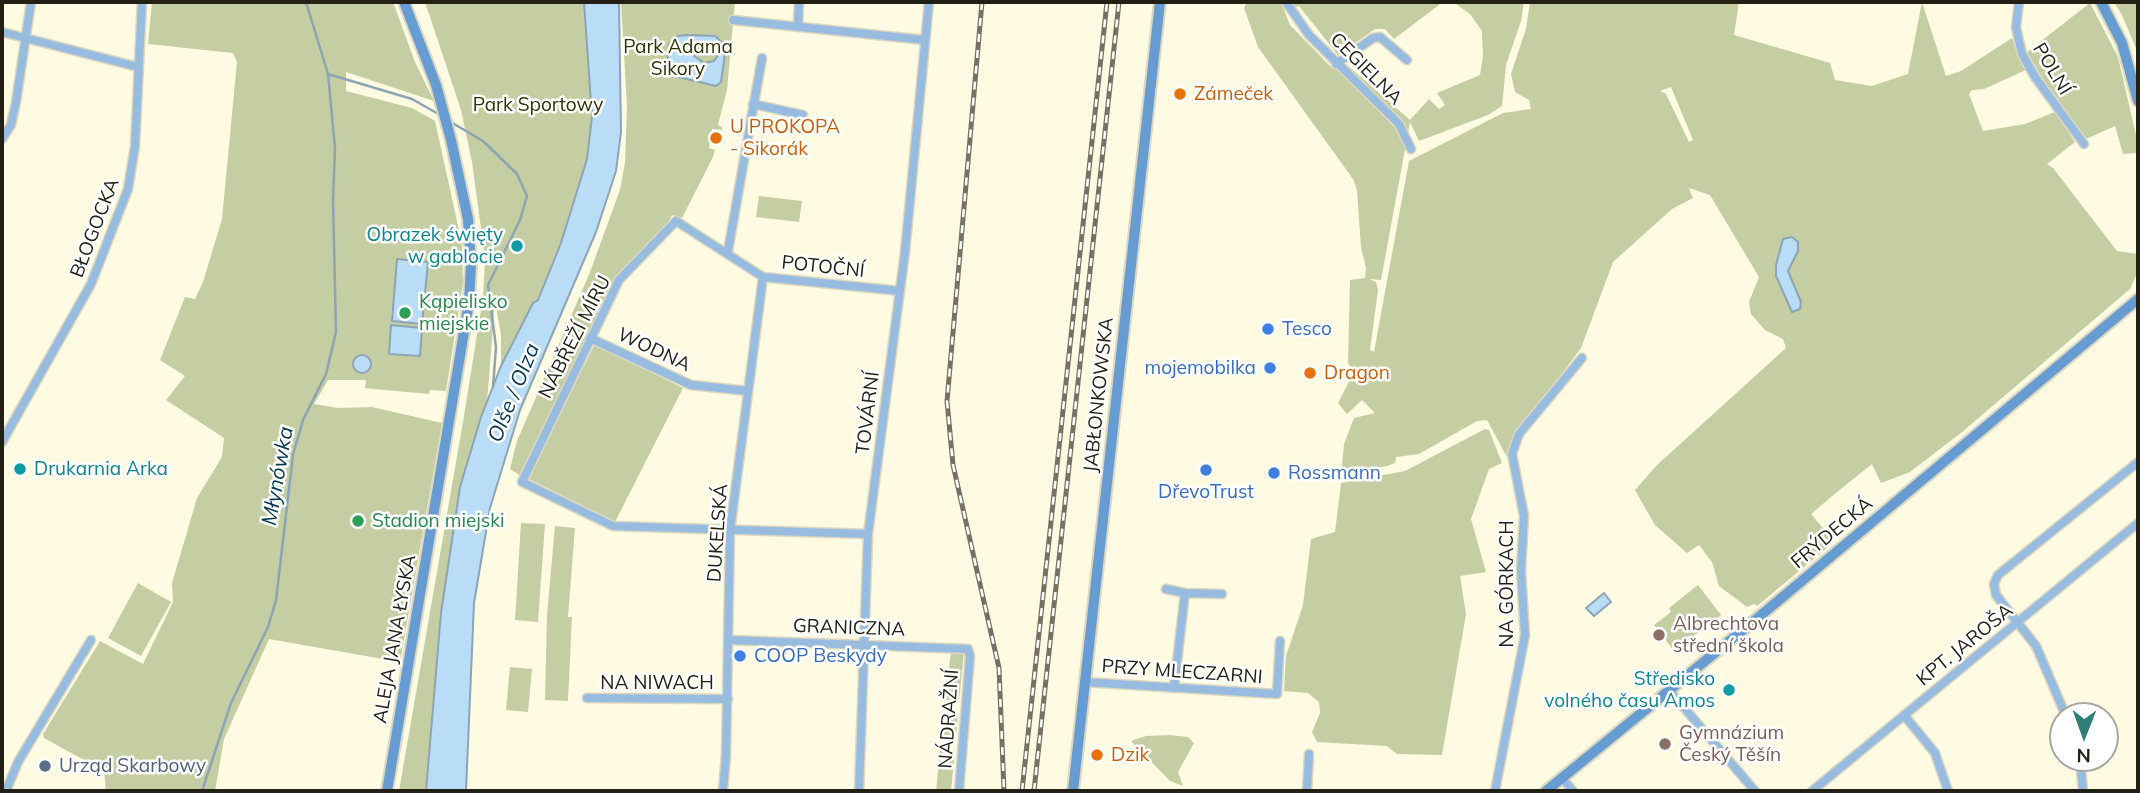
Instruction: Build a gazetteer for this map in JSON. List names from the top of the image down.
{
  "streets": {
    "main road": ["JABŁONKOWSKA", "FRÝDECKÁ", "ALEJA JANA ŁYSKA"],
    "street": [
      "CEGIELNA",
      "POLNÍ",
      "BŁOGOCKA",
      "POTOČNÍ",
      "NÁBŘEŽÍ MÍRU",
      "WODNA",
      "TOVÁRNÍ",
      "DUKELSKÁ",
      "NA GÓRKACH",
      "GRANICZNA",
      "KPT. JAROŠA",
      "PRZY MLECZARNI",
      "NA NIWACH",
      "NÁDRAŽNÍ"
    ]
  },
  "crossings": [
    ["POTOČNÍ", "NÁBŘEŽÍ MÍRU"],
    ["POTOČNÍ", "TOVÁRNÍ"],
    ["POTOČNÍ", "DUKELSKÁ"],
    ["NÁBŘEŽÍ MÍRU", "WODNA"],
    ["NÁBŘEŽÍ MÍRU", "DUKELSKÁ"],
    ["WODNA", "DUKELSKÁ"],
    ["JABŁONKOWSKA", "PRZY MLECZARNI"],
    ["TOVÁRNÍ", "GRANICZNA"],
    ["DUKELSKÁ", "GRANICZNA"],
    ["DUKELSKÁ", "NA NIWACH"],
    ["GRANICZNA", "NÁDRAŽNÍ"]
  ],
  "water": ["Olše / Olza", "Młynówka"],
  "parks": ["Park Adama Sikory", "Park Sportowy"],
  "places": [
    "Zámeček",
    "U PROKOPA - Sikorák",
    "Obrazek święty w gablocie",
    "Kąpielisko miejskie",
    "Tesco",
    "mojemobilka",
    "Dragon",
    "Drukarnia Arka",
    "DřevoTrust",
    "Rossmann",
    "Stadion miejski",
    "Albrechtova střední škola",
    "COOP Beskydy",
    "Středisko volného času Amos",
    "Gymnázium Český Těšín",
    "Dzik",
    "Urząd Skarbowy"
  ],
  "north": "bottom"
}
